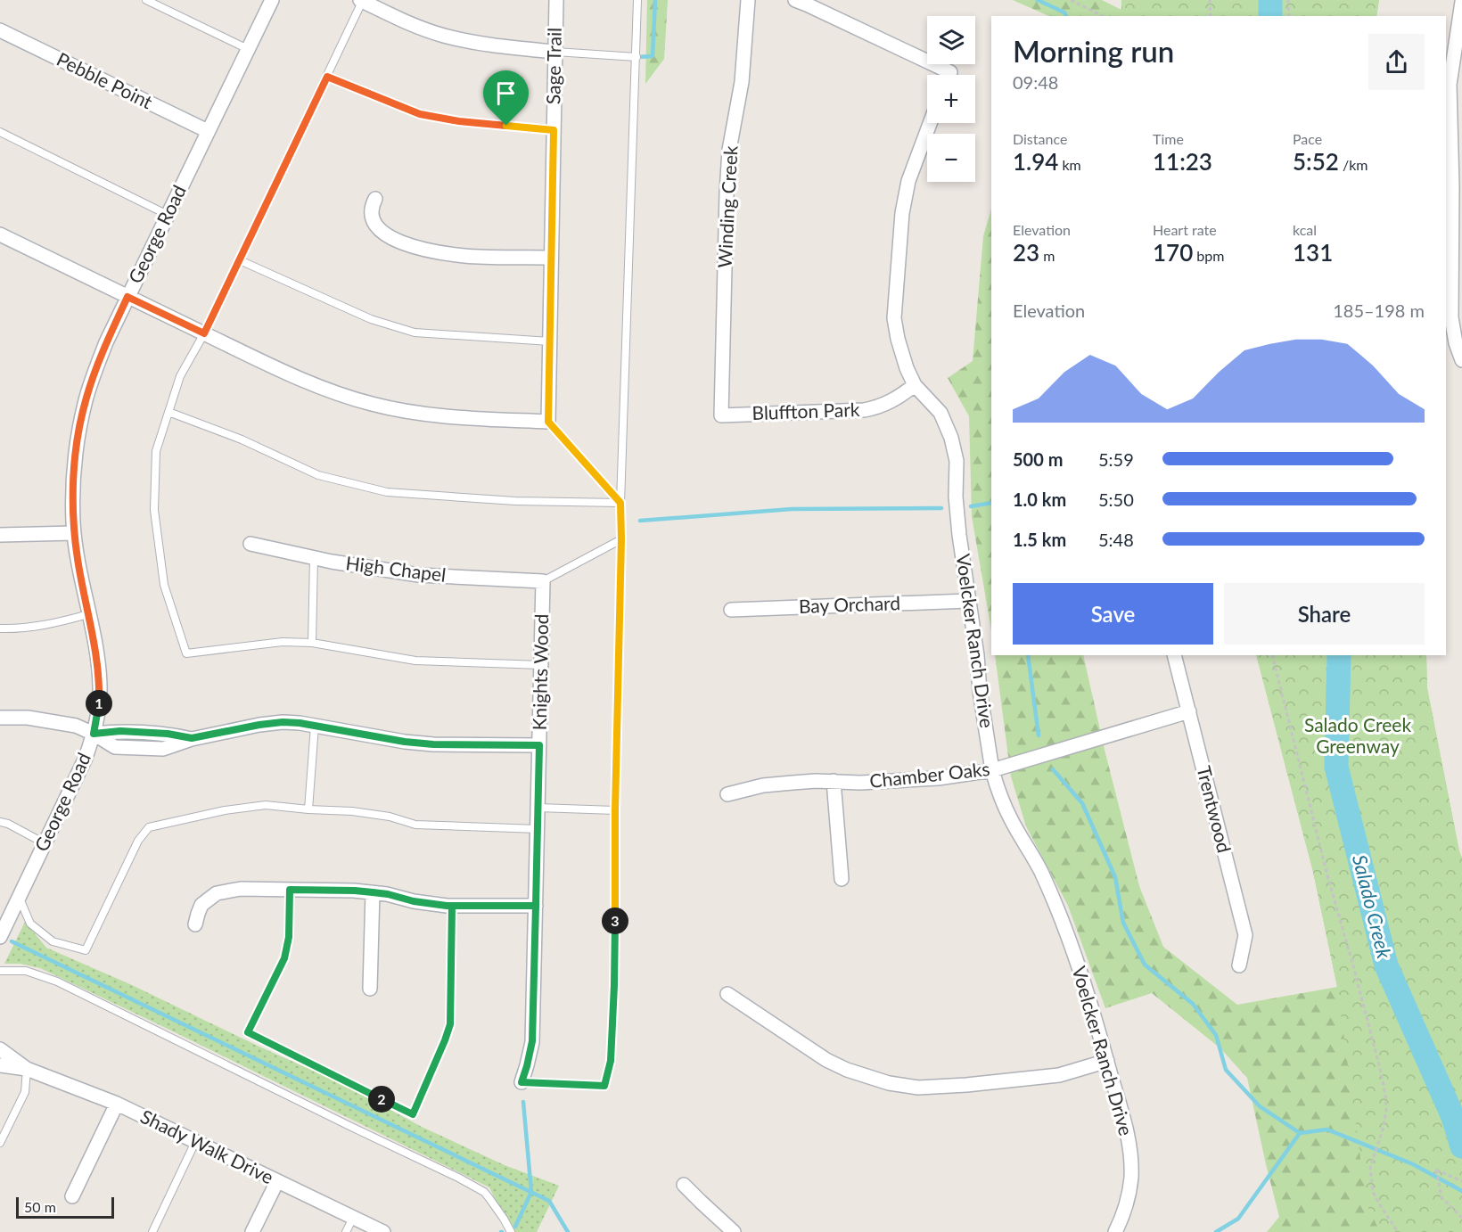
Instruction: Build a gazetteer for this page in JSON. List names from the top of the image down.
{
  "streets": {
    "street": [
      "Sage Trail",
      "Pebble Point",
      "Winding Creek",
      "George Road",
      "Bluffton Park",
      "High Chapel",
      "Bay Orchard",
      "Voelcker Ranch Drive",
      "Knights Wood",
      "Chamber Oaks",
      "Trentwood",
      "Shady Walk Drive"
    ]
  },
  "crossings": [
    ["Pebble Point", "George Road"],
    ["Winding Creek", "Bluffton Park"],
    ["Bluffton Park", "Voelcker Ranch Drive"],
    ["High Chapel", "Knights Wood"],
    ["Bay Orchard", "Voelcker Ranch Drive"],
    ["Voelcker Ranch Drive", "Chamber Oaks"],
    ["Chamber Oaks", "Trentwood"]
  ],
  "water": ["Salado Creek"],
  "parks": ["Salado Creek Greenway"],
  "scale_bar": "50 m",
  "page": {
    "map_buttons": ["+", "−"],
    "heading": ["Morning run", "09:48"],
    "stats": [
      ["Distance", "1.94 km"],
      ["Time", "11:23"],
      ["Pace", "5:52 /km"],
      ["Elevation", "23 m"],
      ["Heart rate", "170 bpm"],
      ["kcal", "131"]
    ],
    "chart": ["Elevation", "185–198 m"],
    "list": [
      {
        "name": "500 m",
        "note": "5:59"
      },
      {
        "name": "1.0 km",
        "note": "5:50"
      },
      {
        "name": "1.5 km",
        "note": "5:48"
      }
    ],
    "buttons": ["Save", "Share"],
    "pins": ["1", "3", "2"],
    "scale": "50 m"
  }
}
